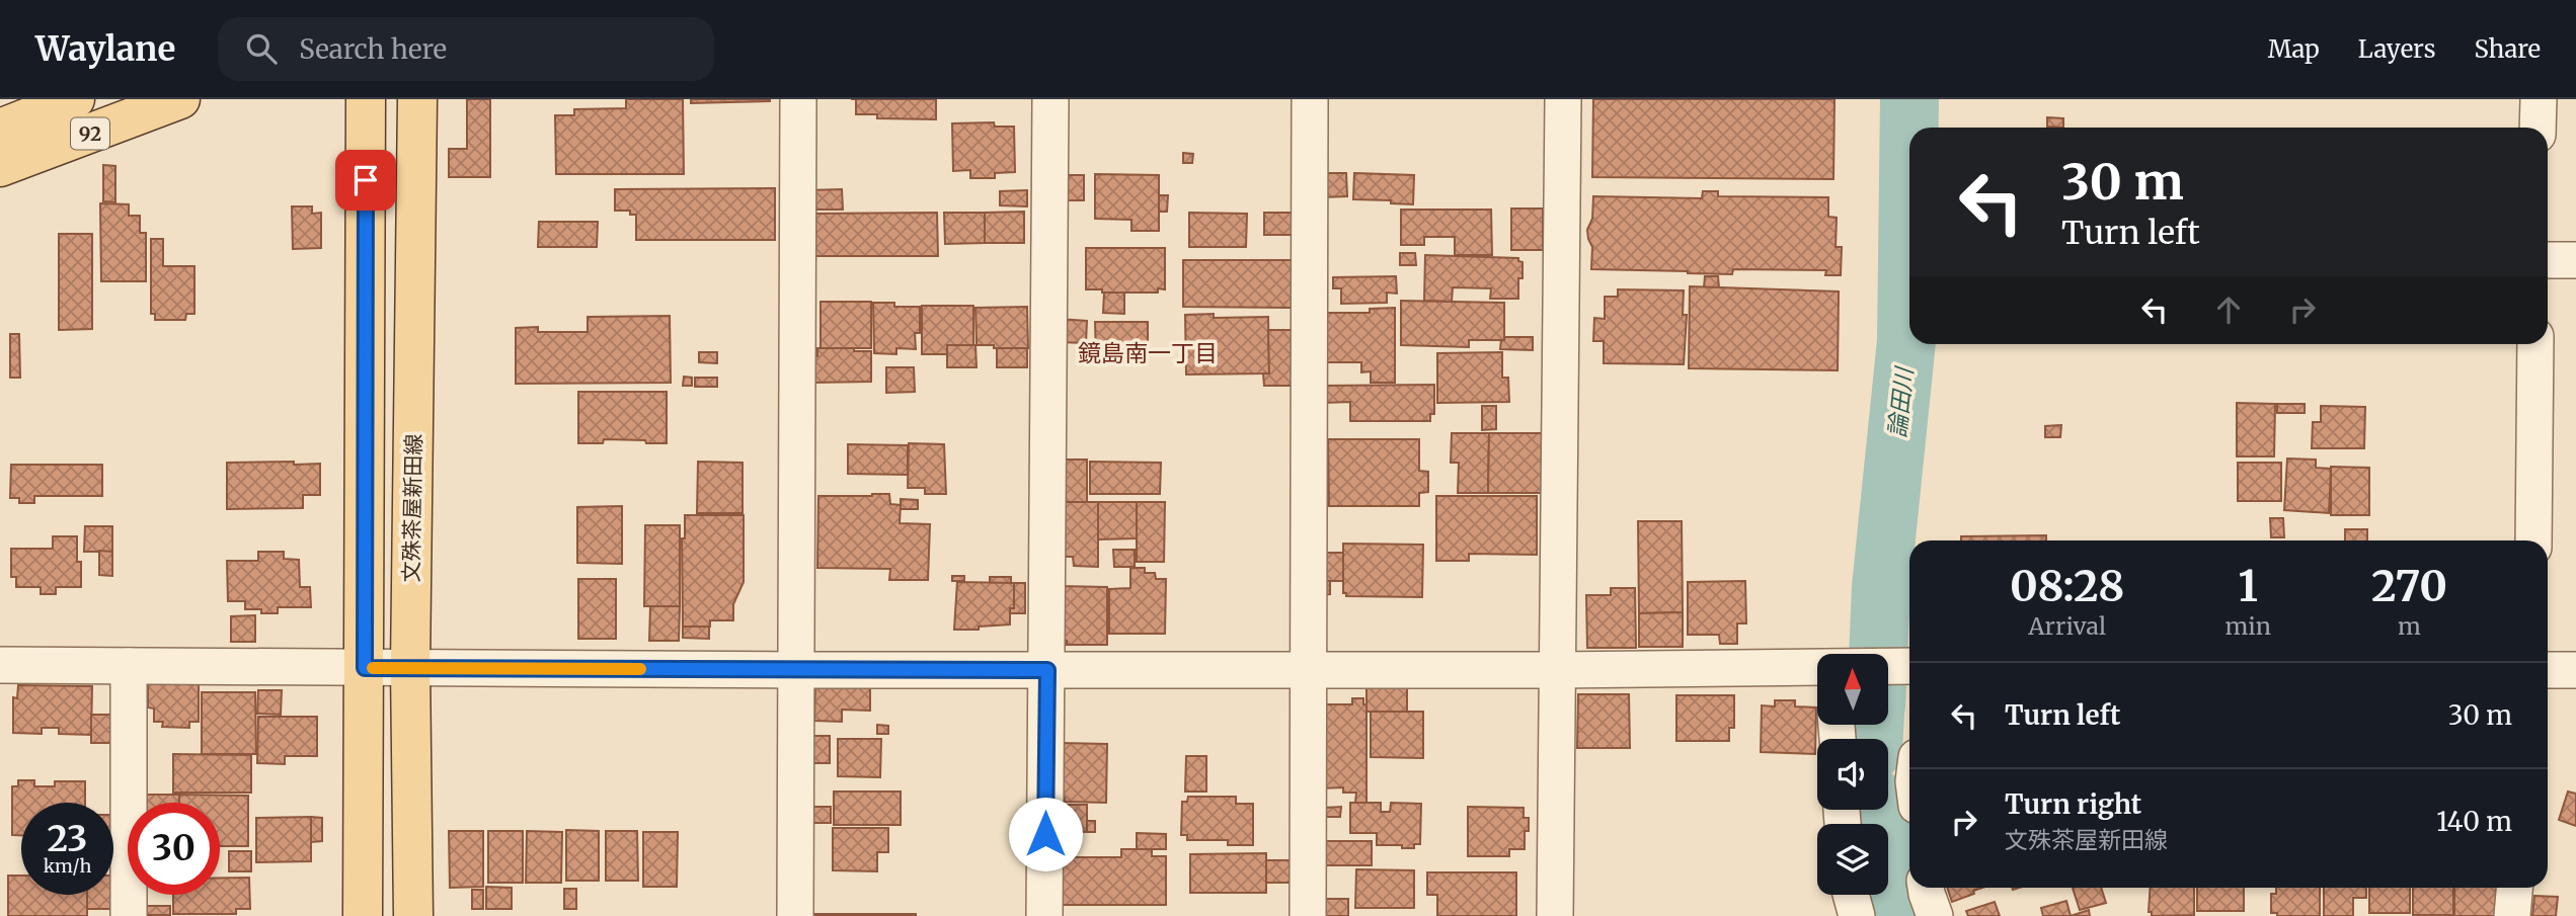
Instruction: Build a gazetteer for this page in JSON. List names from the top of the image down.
{
  "streets": {
    "main road": ["92", "文殊茶屋新田線"]
  },
  "districts": ["鏡島南一丁目"],
  "water": ["論田川"],
  "north": "top",
  "page": {
    "header": "Waylane",
    "search": "Search here",
    "nav": ["Map", "Layers", "Share"],
    "turn": ["30 m", "Turn left"],
    "eta": [
      "08:28",
      "Arrival",
      "1",
      "min",
      "270",
      "m"
    ],
    "list": [
      {
        "name": "Turn left",
        "value": "30 m"
      },
      {
        "name": "Turn right",
        "note": "文殊茶屋新田線",
        "value": "140 m"
      }
    ],
    "speed": "23 km/h",
    "limit": "30"
  }
}
